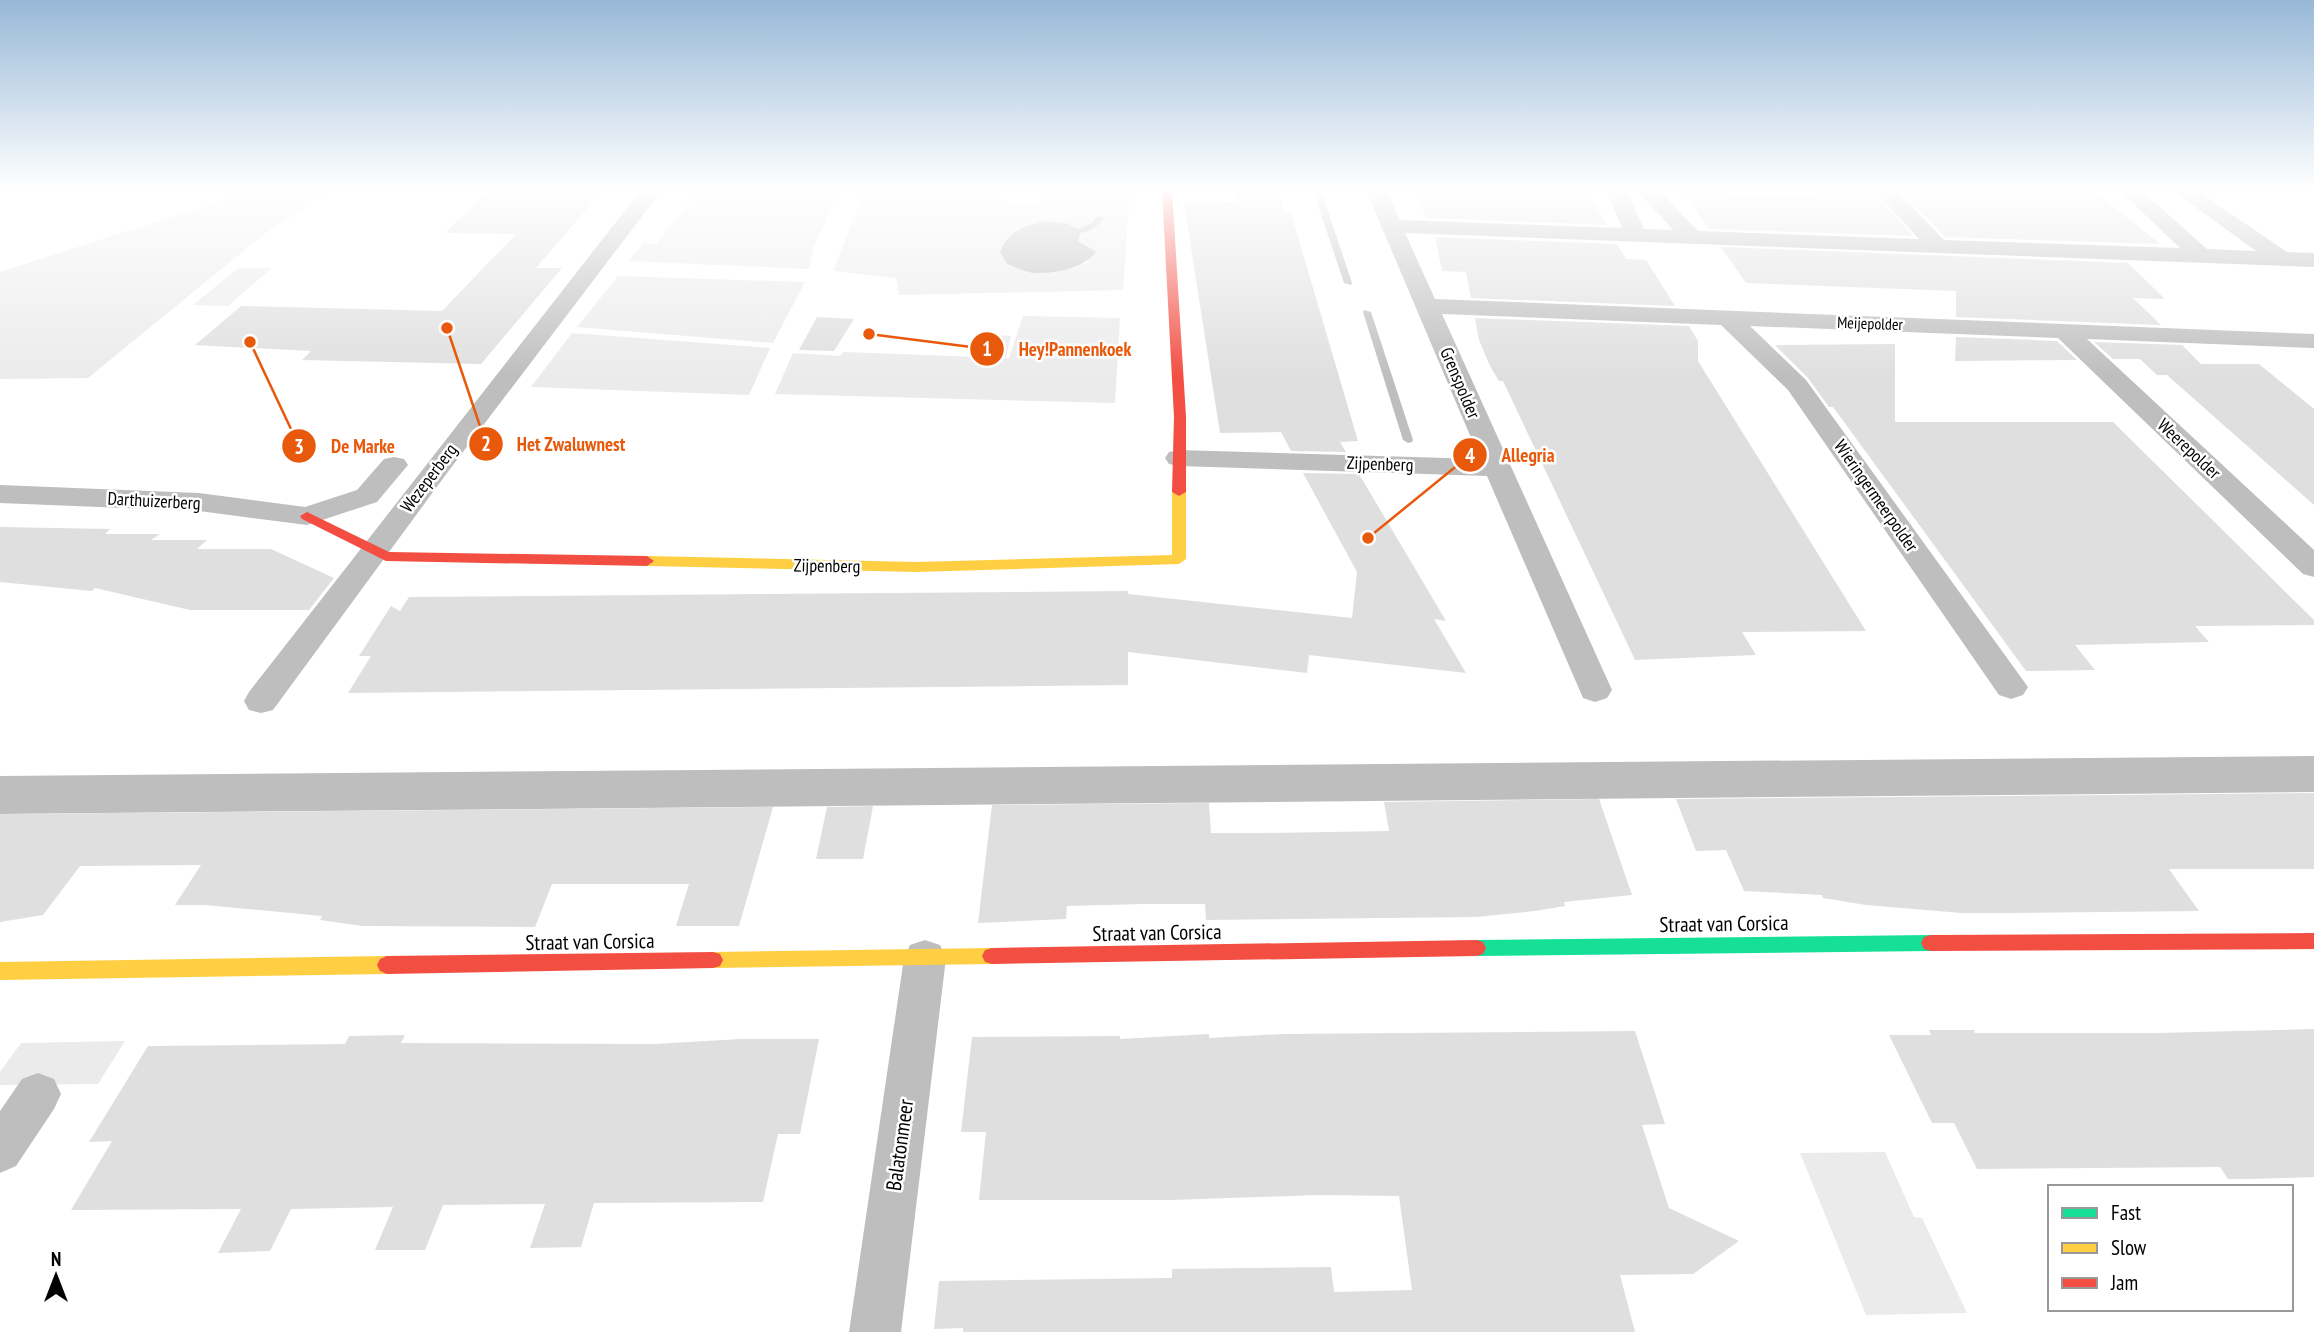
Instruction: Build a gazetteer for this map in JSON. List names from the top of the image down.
{
  "streets": {
    "street": [
      "Meijepolder",
      "Grenspolder",
      "Weerepolder",
      "Zijpenberg",
      "Wezeperberg",
      "Wieringermeerpolder",
      "Darthuizerberg",
      "Straat van Corsica",
      "Balatonmeer"
    ]
  },
  "crossings": [
    ["Meijepolder", "Grenspolder"],
    ["Meijepolder", "Weerepolder"],
    ["Meijepolder", "Wieringermeerpolder"],
    ["Grenspolder", "Zijpenberg"],
    ["Zijpenberg", "Wezeperberg"],
    ["Zijpenberg", "Darthuizerberg"],
    ["Wezeperberg", "Darthuizerberg"],
    ["Straat van Corsica", "Balatonmeer"]
  ],
  "places": [
    "Het Zwaluwnest",
    "Hey!Pannenkoek",
    "De Marke",
    "Allegria"
  ],
  "legend": ["Fast", "Slow", "Jam"],
  "north": "top"
}
